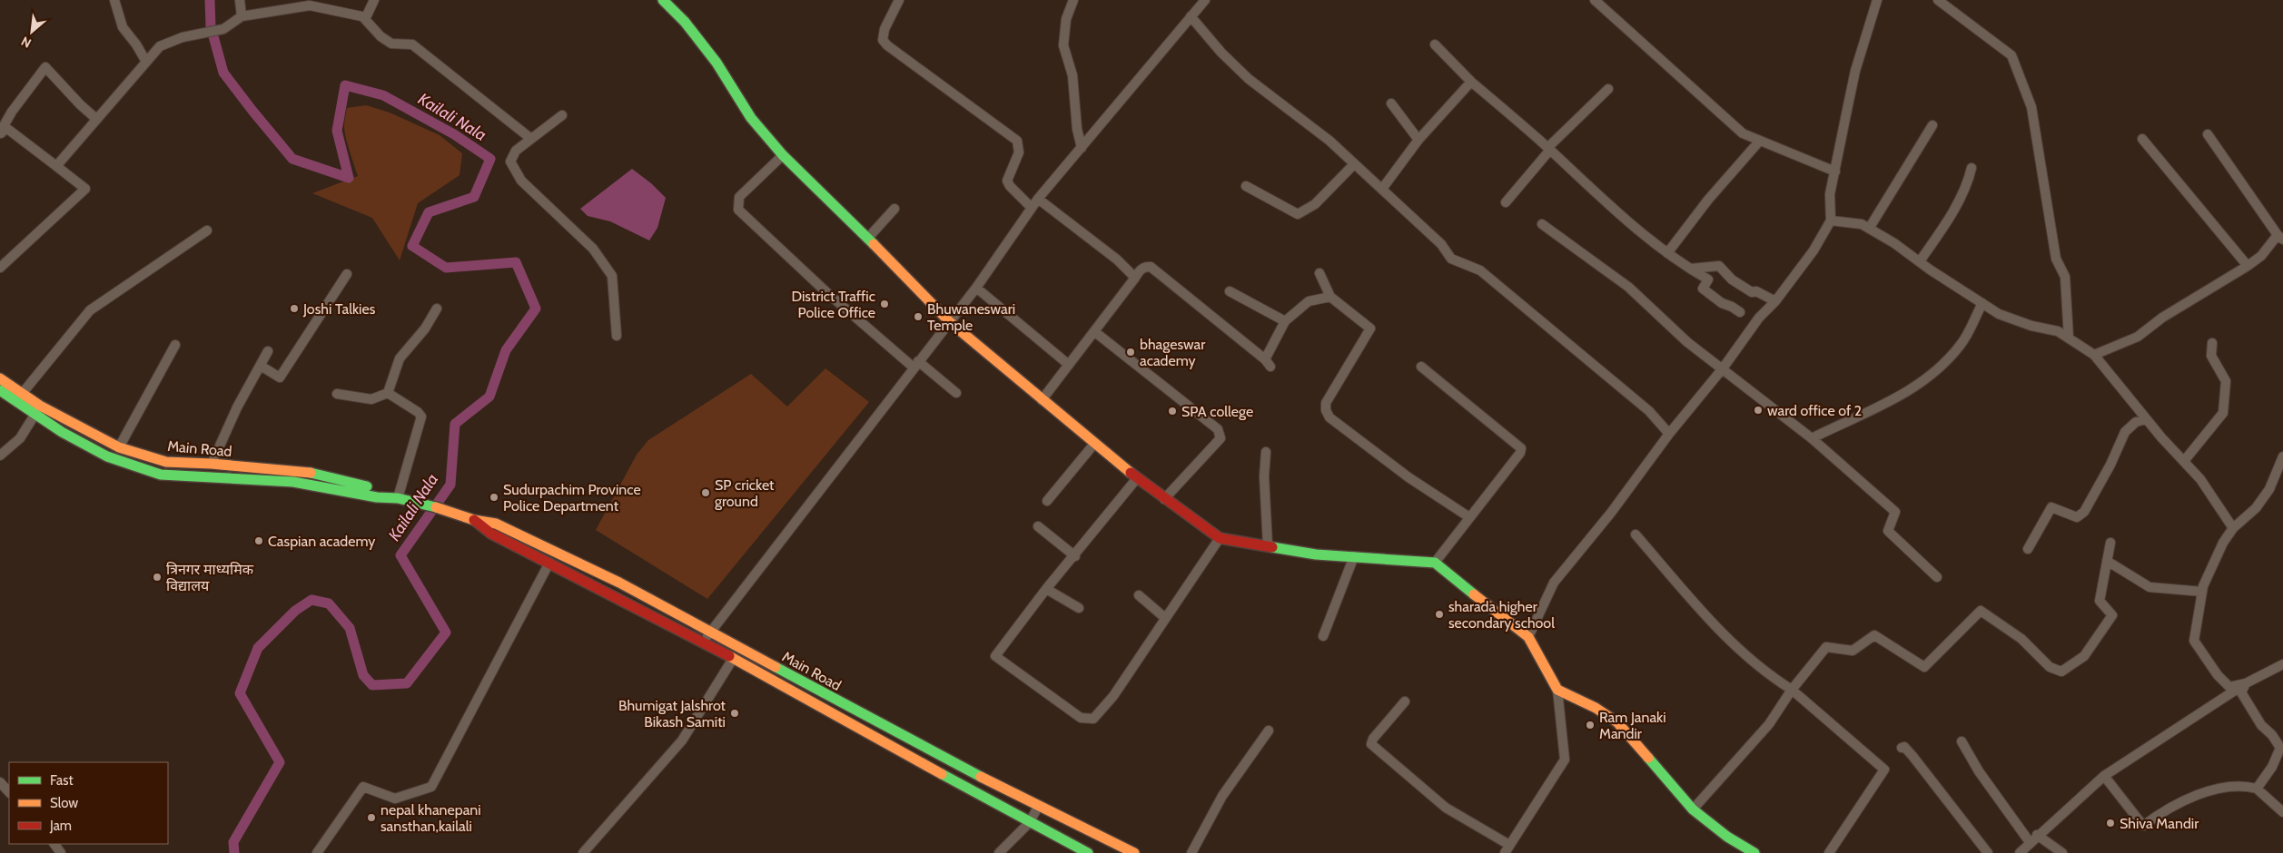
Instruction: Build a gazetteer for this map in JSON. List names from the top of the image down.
{
  "streets": {
    "main road": ["Main Road"]
  },
  "water": ["Kailali Nala"],
  "places": [
    "District Traffic Police Office",
    "Joshi Talkies",
    "Bhuwaneswari Temple",
    "bhageswar academy",
    "ward office of 2",
    "SPA college",
    "SP cricket ground",
    "Sudurpachim Province Police Department",
    "Caspian academy",
    "त्रिनगर माध्यमिक विद्यालय",
    "sharada higher secondary school",
    "Bhumigat Jalshrot Bikash Samiti",
    "Ram Janaki Mandir",
    "nepal khanepani sansthan,kailali",
    "Shiva Mandir"
  ],
  "legend": ["Fast", "Slow", "Jam"],
  "north": "bottom left"
}
